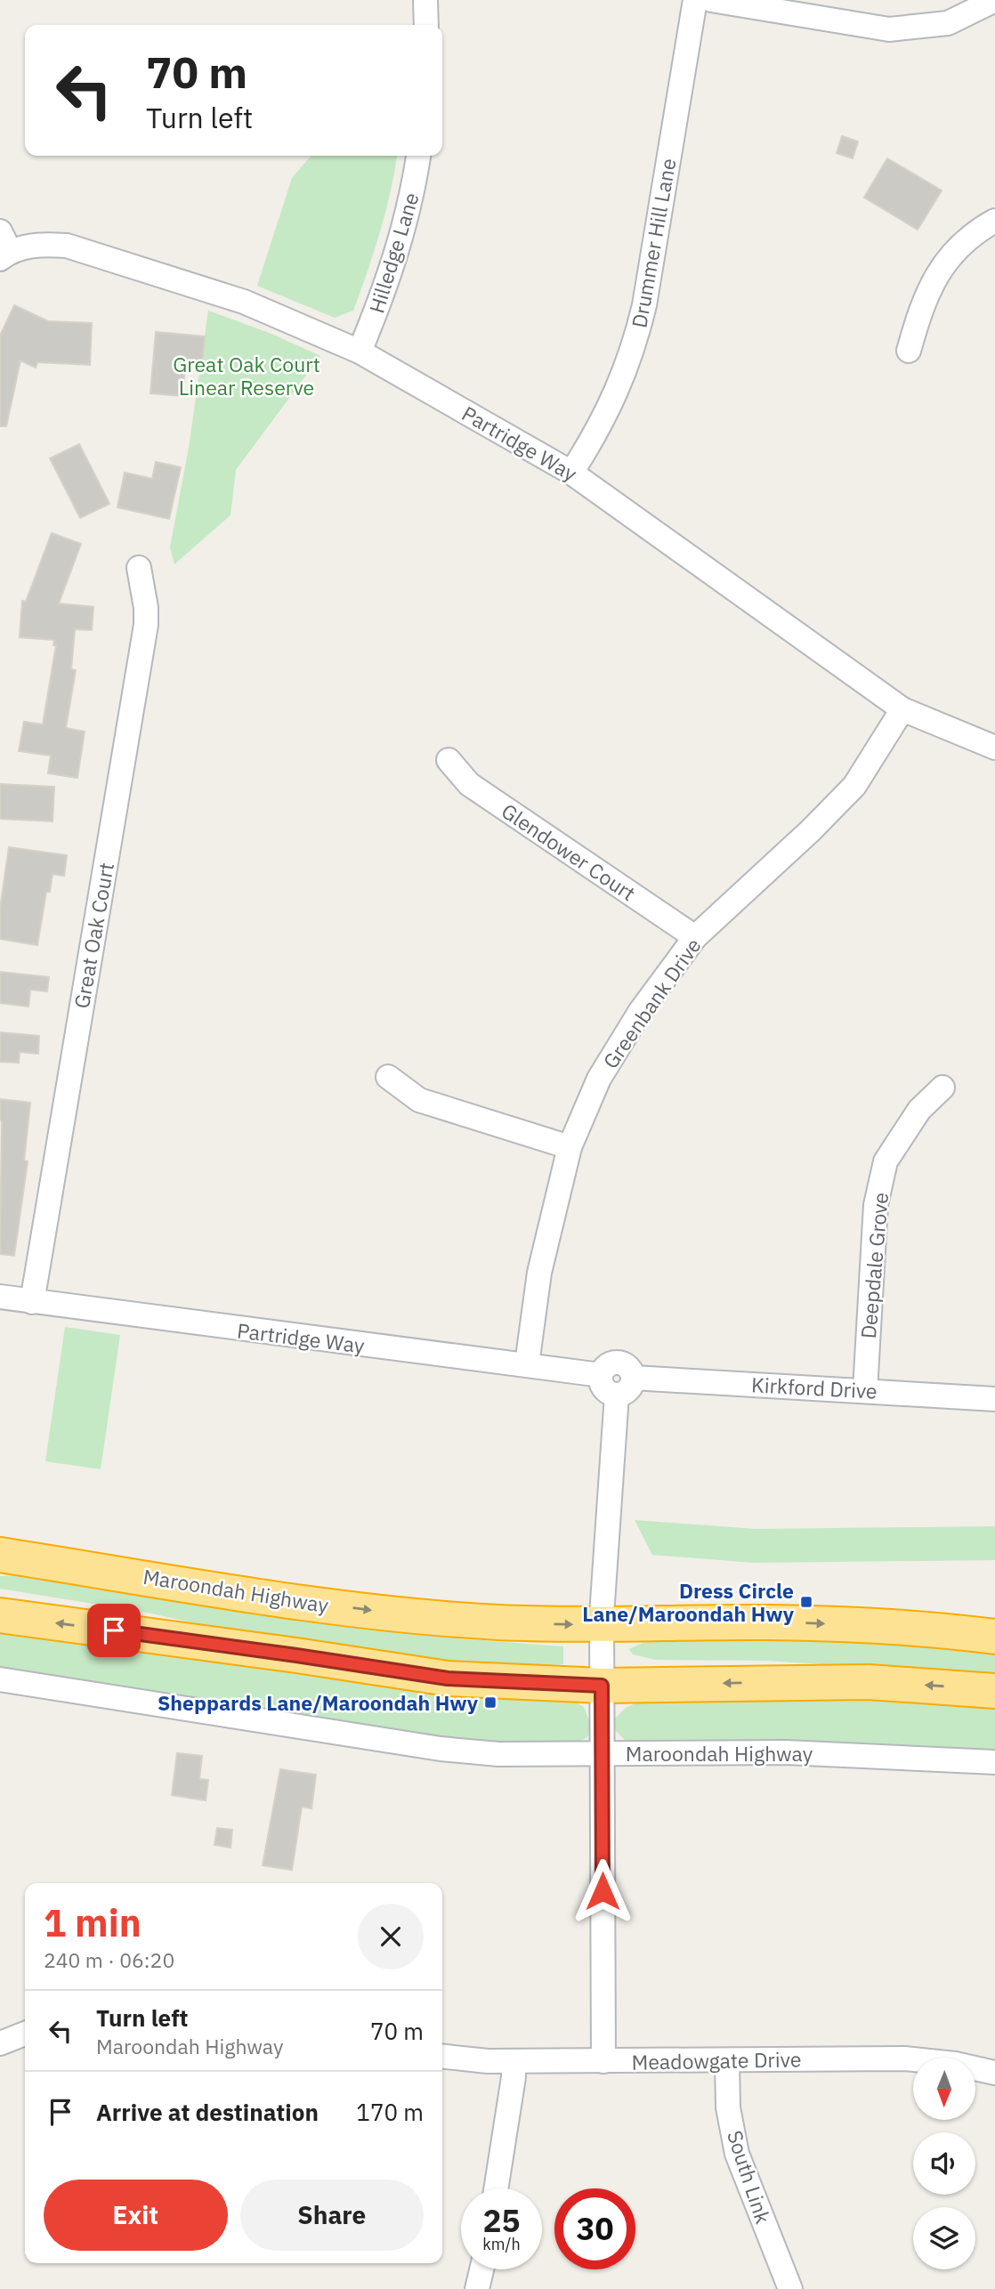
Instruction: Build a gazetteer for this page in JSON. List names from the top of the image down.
{
  "streets": {
    "highway": ["Maroondah Highway"],
    "street": [
      "Drummer Hill Lane",
      "Hilledge Lane",
      "Partridge Way",
      "Glendower Court",
      "Great Oak Court",
      "Greenbank Drive",
      "Deepdale Grove",
      "Kirkford Drive",
      "Meadowgate Drive",
      "South Link"
    ]
  },
  "crossings": [
    ["Drummer Hill Lane", "Partridge Way"],
    ["Hilledge Lane", "Partridge Way"],
    ["Partridge Way", "Great Oak Court"],
    ["Partridge Way", "Greenbank Drive"],
    ["Partridge Way", "Kirkford Drive"],
    ["Glendower Court", "Greenbank Drive"],
    ["Deepdale Grove", "Kirkford Drive"],
    ["Meadowgate Drive", "South Link"]
  ],
  "parks": ["Great Oak Court Linear Reserve"],
  "places": {
    "transit": ["Dress Circle Lane/Maroondah Hwy", "Sheppards Lane/Maroondah Hwy"]
  },
  "north": "bottom",
  "page": {
    "turn": ["70 m", "Turn left"],
    "heading": ["1 min", "240 m · 06:20"],
    "list": [
      {
        "name": "Turn left",
        "note": "Maroondah Highway",
        "value": "70 m"
      },
      {
        "name": "Arrive at destination",
        "value": "170 m"
      }
    ],
    "buttons": ["Exit", "Share"],
    "speed": "25 km/h",
    "limit": "30"
  }
}
